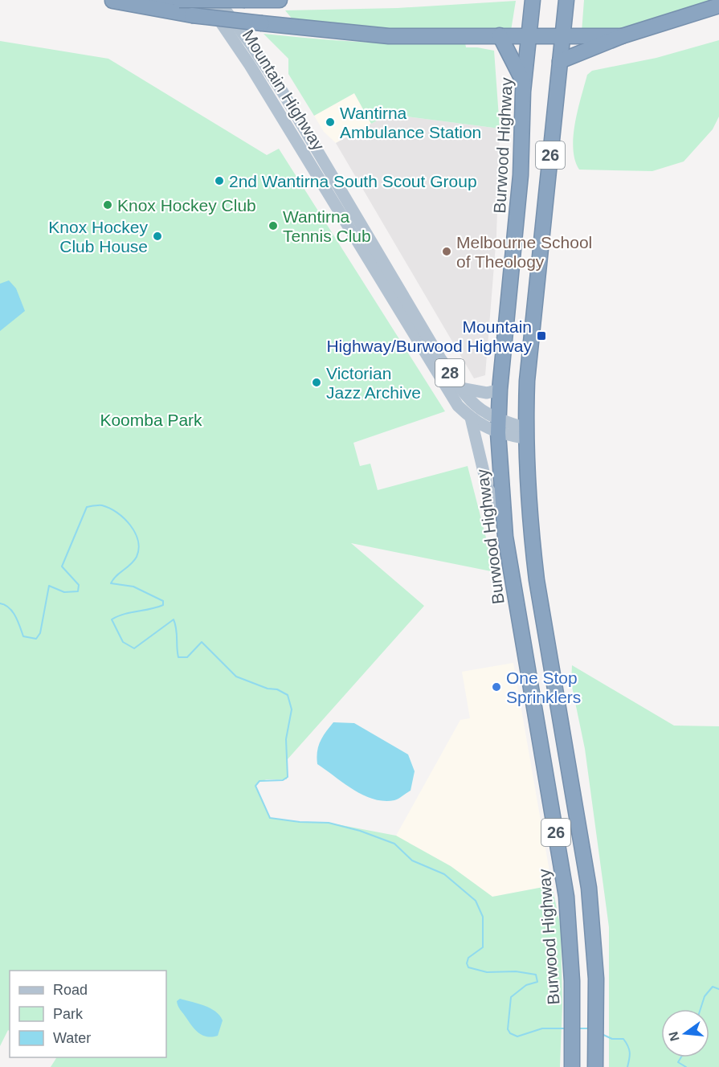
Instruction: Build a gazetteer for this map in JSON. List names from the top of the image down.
{
  "streets": {
    "highway": ["Burwood Highway", "26"],
    "main road": ["Mountain Highway", "28"]
  },
  "crossings": [
    ["Mountain Highway", "Burwood Highway"],
    ["Mountain Highway", "26"]
  ],
  "parks": ["Koomba Park"],
  "places": {
    "other": [
      "Wantirna Ambulance Station",
      "2nd Wantirna South Scout Group",
      "Knox Hockey Club",
      "Wantirna Tennis Club",
      "Knox Hockey Club House",
      "Melbourne School of Theology",
      "Victorian Jazz Archive",
      "One Stop Sprinklers"
    ],
    "transit": ["Mountain Highway/Burwood Highway"]
  },
  "legend": ["Road", "Park", "Water"],
  "north": "left"
}
